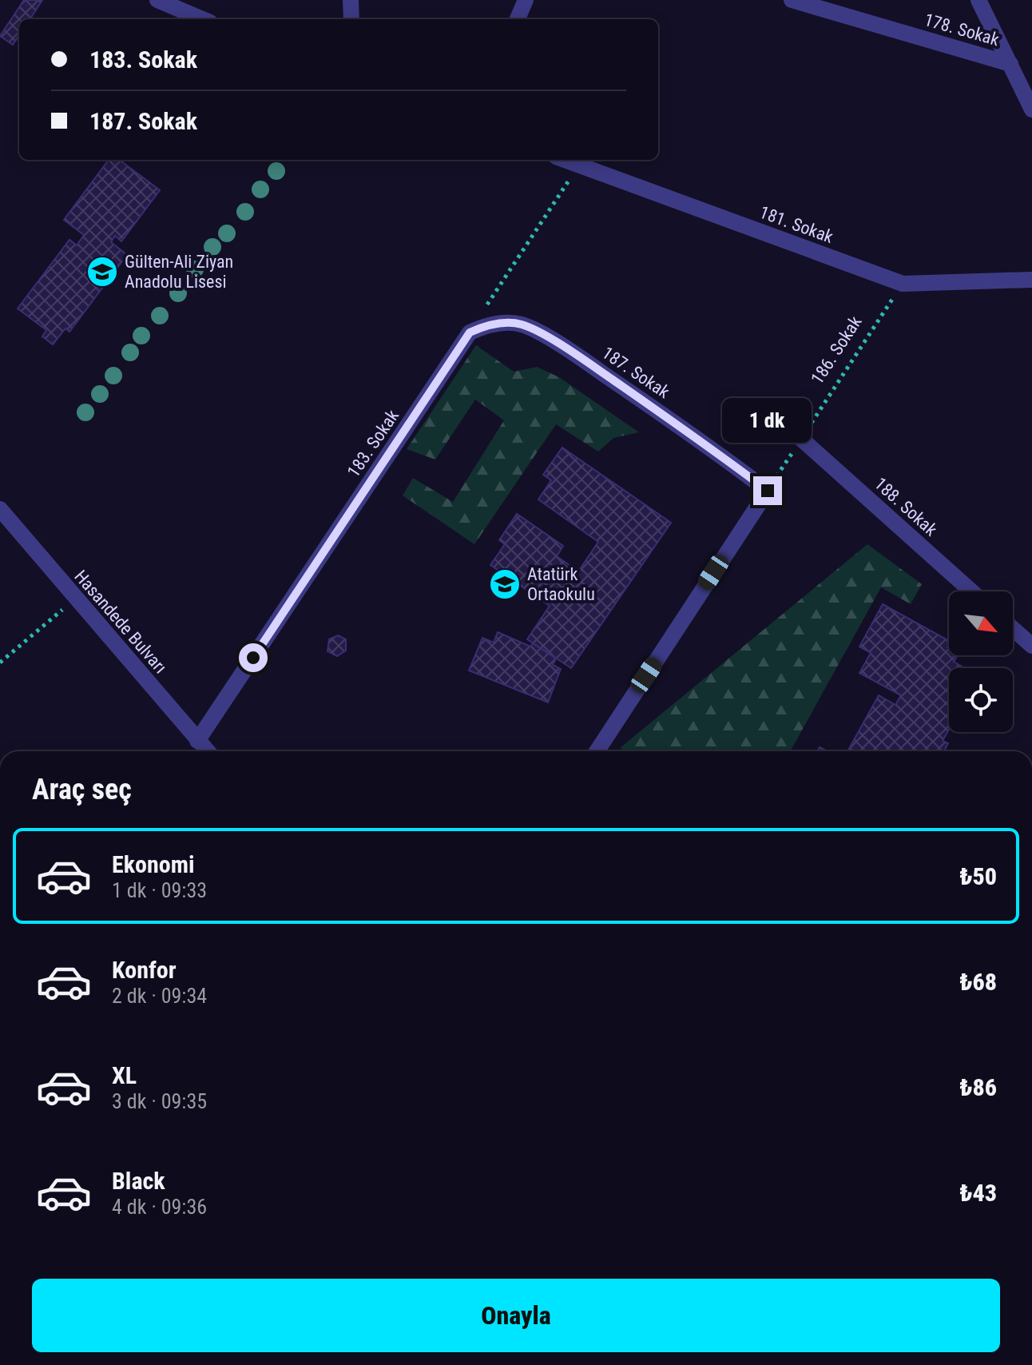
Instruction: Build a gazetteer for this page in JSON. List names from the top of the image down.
{
  "streets": {
    "street": [
      "178. Sokak",
      "181. Sokak",
      "187. Sokak",
      "183. Sokak",
      "188. Sokak",
      "Hasandede Bulvarı"
    ],
    "path": ["186. Sokak"]
  },
  "crossings": [
    ["181. Sokak", "186. Sokak"],
    ["186. Sokak", "187. Sokak"],
    ["186. Sokak", "188. Sokak"],
    ["187. Sokak", "183. Sokak"],
    ["183. Sokak", "Hasandede Bulvarı"]
  ],
  "places": {
    "school or university": ["Gülten-Ali Ziyan Anadolu Lisesi", "Atatürk Ortaokulu"]
  },
  "north": "bottom right",
  "page": {
    "banner": ["183. Sokak", "187. Sokak"],
    "bubble": "1 dk",
    "heading": "Araç seç",
    "list": [
      {
        "name": "Ekonomi",
        "note": "1 dk · 09:33",
        "value": "₺50"
      },
      {
        "name": "Konfor",
        "note": "2 dk · 09:34",
        "value": "₺68"
      },
      {
        "name": "XL",
        "note": "3 dk · 09:35",
        "value": "₺86"
      },
      {
        "name": "Black",
        "note": "4 dk · 09:36",
        "value": "₺43"
      }
    ],
    "buttons": "Onayla"
  }
}
